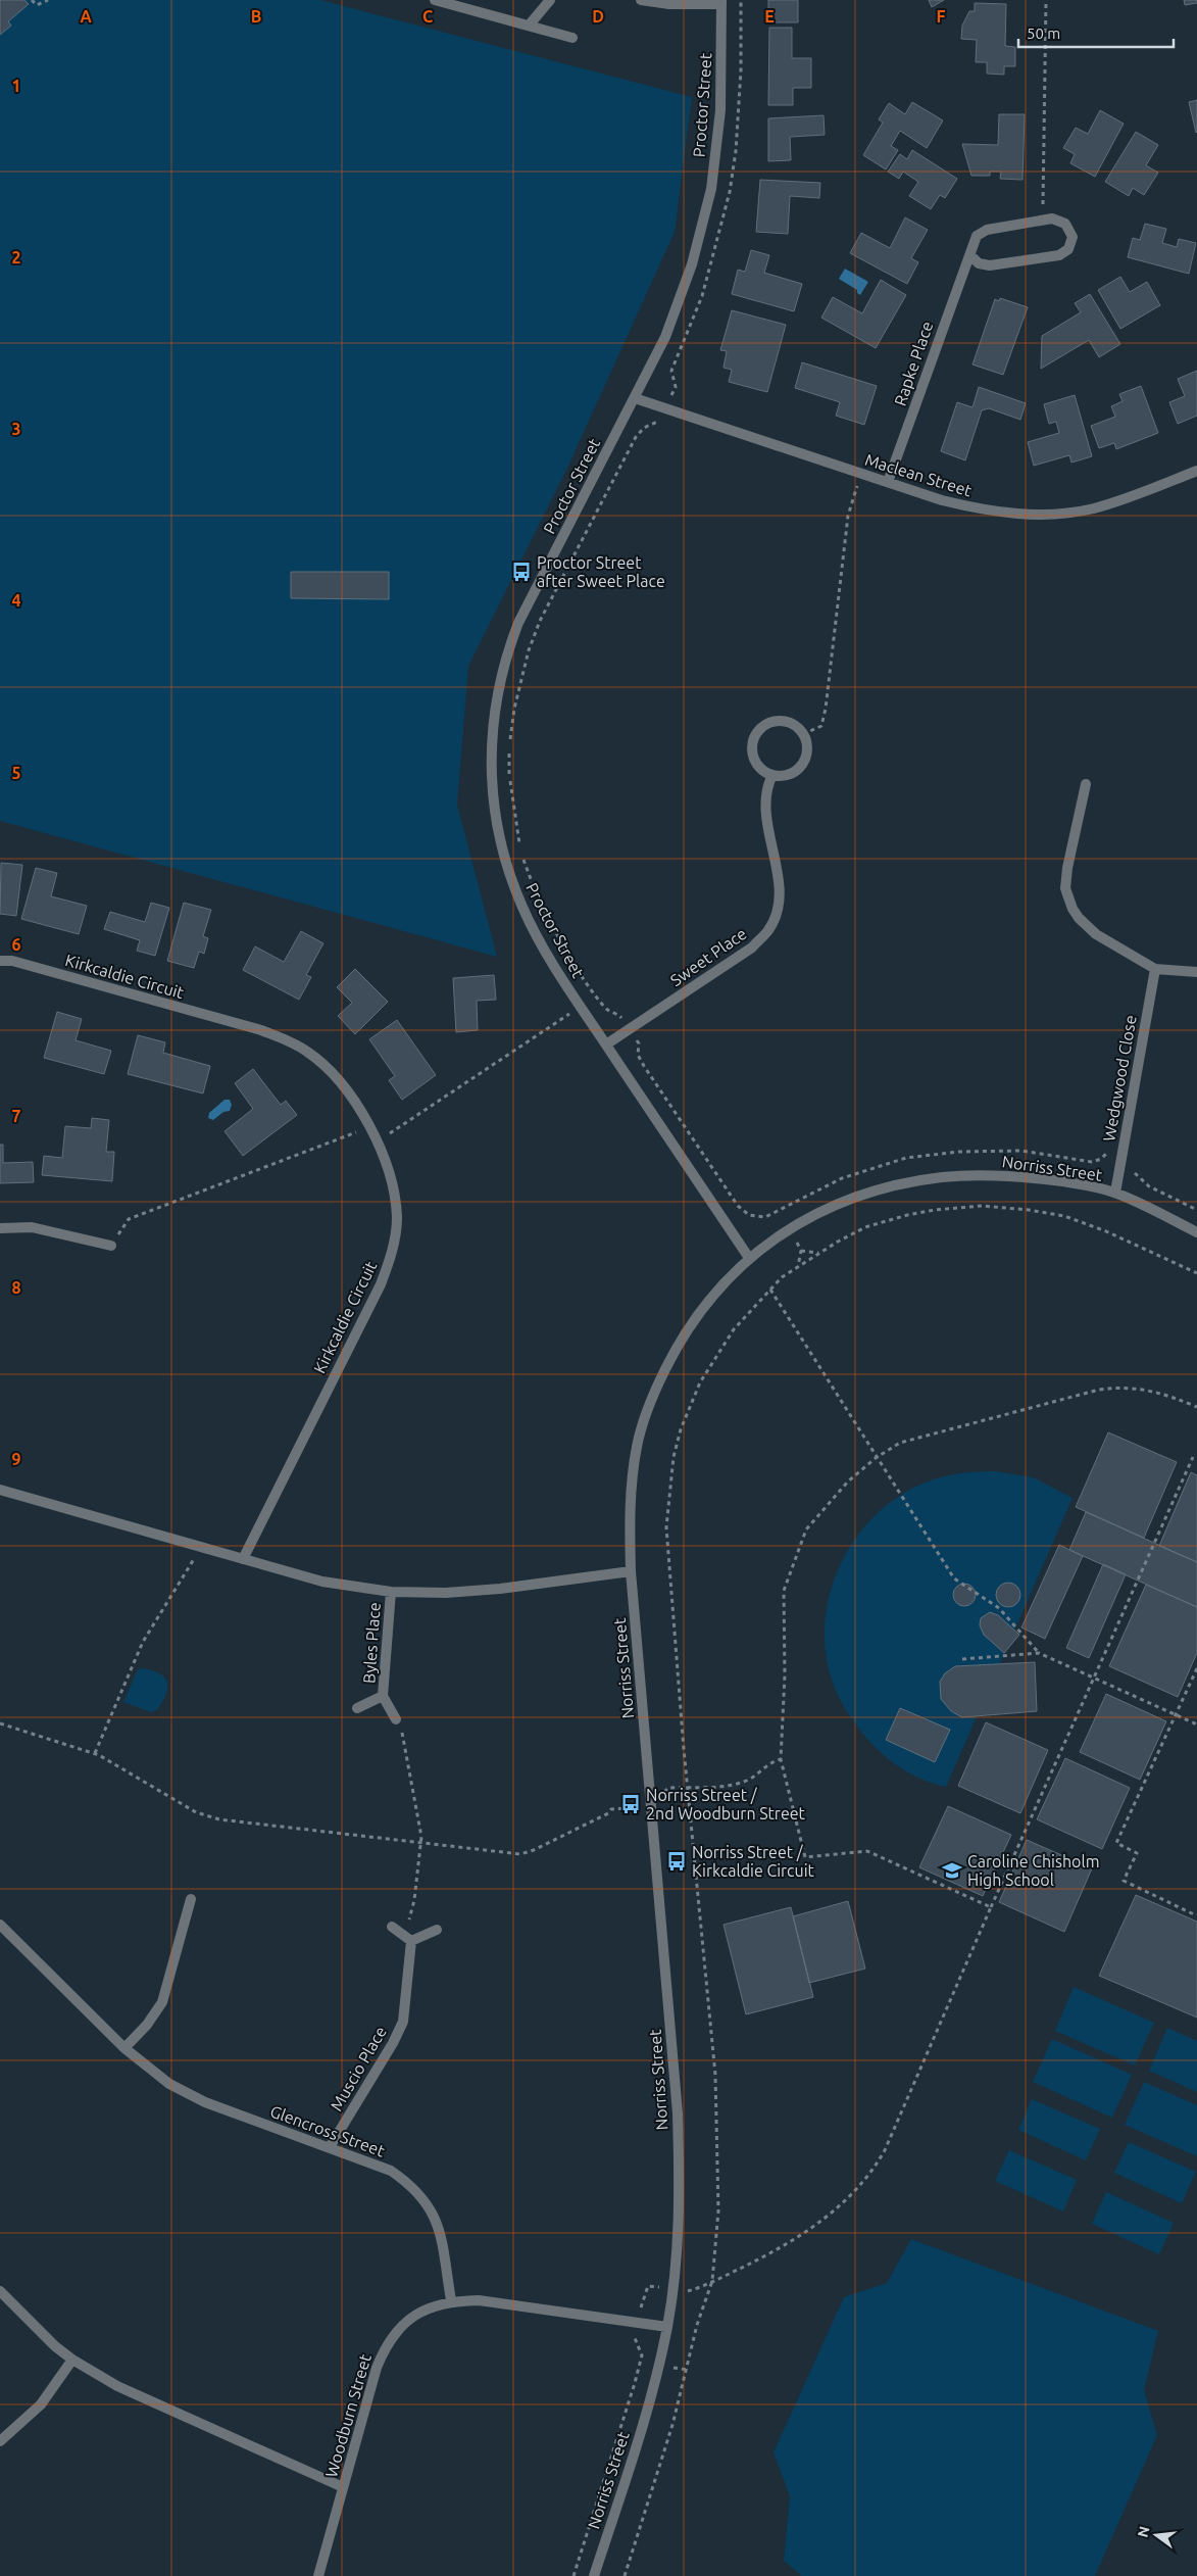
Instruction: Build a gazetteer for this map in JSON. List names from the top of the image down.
{
  "streets": {
    "street": [
      "Proctor Street",
      "Rapke Place",
      "Maclean Street",
      "Sweet Place",
      "Kirkcaldie Circuit",
      "Wedgwood Close",
      "Norriss Street",
      "Byles Place",
      "Muscio Place",
      "Glencross Street",
      "Woodburn Street"
    ]
  },
  "crossings": [
    ["Proctor Street", "Maclean Street"],
    ["Proctor Street", "Sweet Place"],
    ["Proctor Street", "Norriss Street"],
    ["Rapke Place", "Maclean Street"],
    ["Wedgwood Close", "Norriss Street"],
    ["Norriss Street", "Woodburn Street"],
    ["Muscio Place", "Glencross Street"],
    ["Glencross Street", "Woodburn Street"]
  ],
  "places": {
    "bus stop": ["Proctor Street after Sweet Place", "Norriss Street / 2nd Woodburn Street", "Norriss Street / Kirkcaldie Circuit"],
    "school or university": ["Caroline Chisholm High School"]
  },
  "scale_bar": "50 m",
  "north": "left",
  "grid": {
    "columns": [
      "A",
      "B",
      "C",
      "D",
      "E",
      "F"
    ],
    "rows": [
      "1",
      "2",
      "3",
      "4",
      "5",
      "6",
      "7",
      "8",
      "9"
    ]
  }
}
